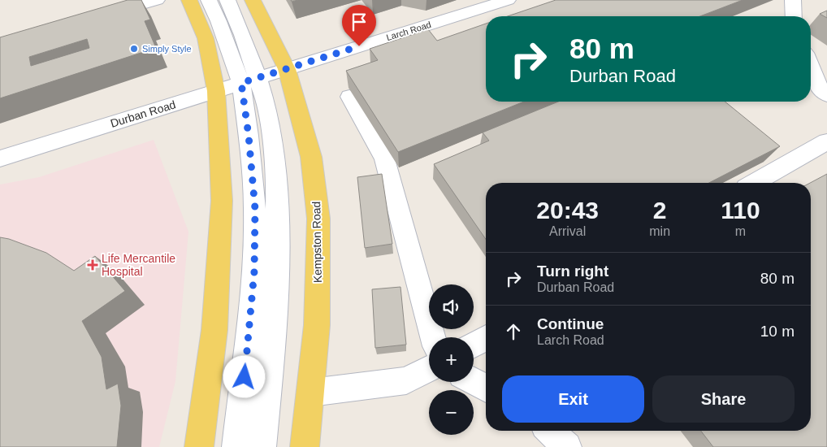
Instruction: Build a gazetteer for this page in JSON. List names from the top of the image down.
{
  "streets": {
    "main road": ["Kempston Road"],
    "street": ["Larch Road", "Durban Road"]
  },
  "crossings": [
    ["Larch Road", "Durban Road"],
    ["Larch Road", "Kempston Road"],
    ["Durban Road", "Kempston Road"]
  ],
  "places": {
    "other": ["Simply Style"],
    "health": ["Life Mercantile Hospital"]
  },
  "page": {
    "turn": ["80 m", "Durban Road"],
    "eta": [
      "20:43",
      "Arrival",
      "2",
      "min",
      "110",
      "m"
    ],
    "list": [
      {
        "name": "Turn right",
        "note": "Durban Road",
        "value": "80 m"
      },
      {
        "name": "Continue",
        "note": "Larch Road",
        "value": "10 m"
      }
    ],
    "map_buttons": ["+", "−"],
    "buttons": ["Exit", "Share"]
  }
}
